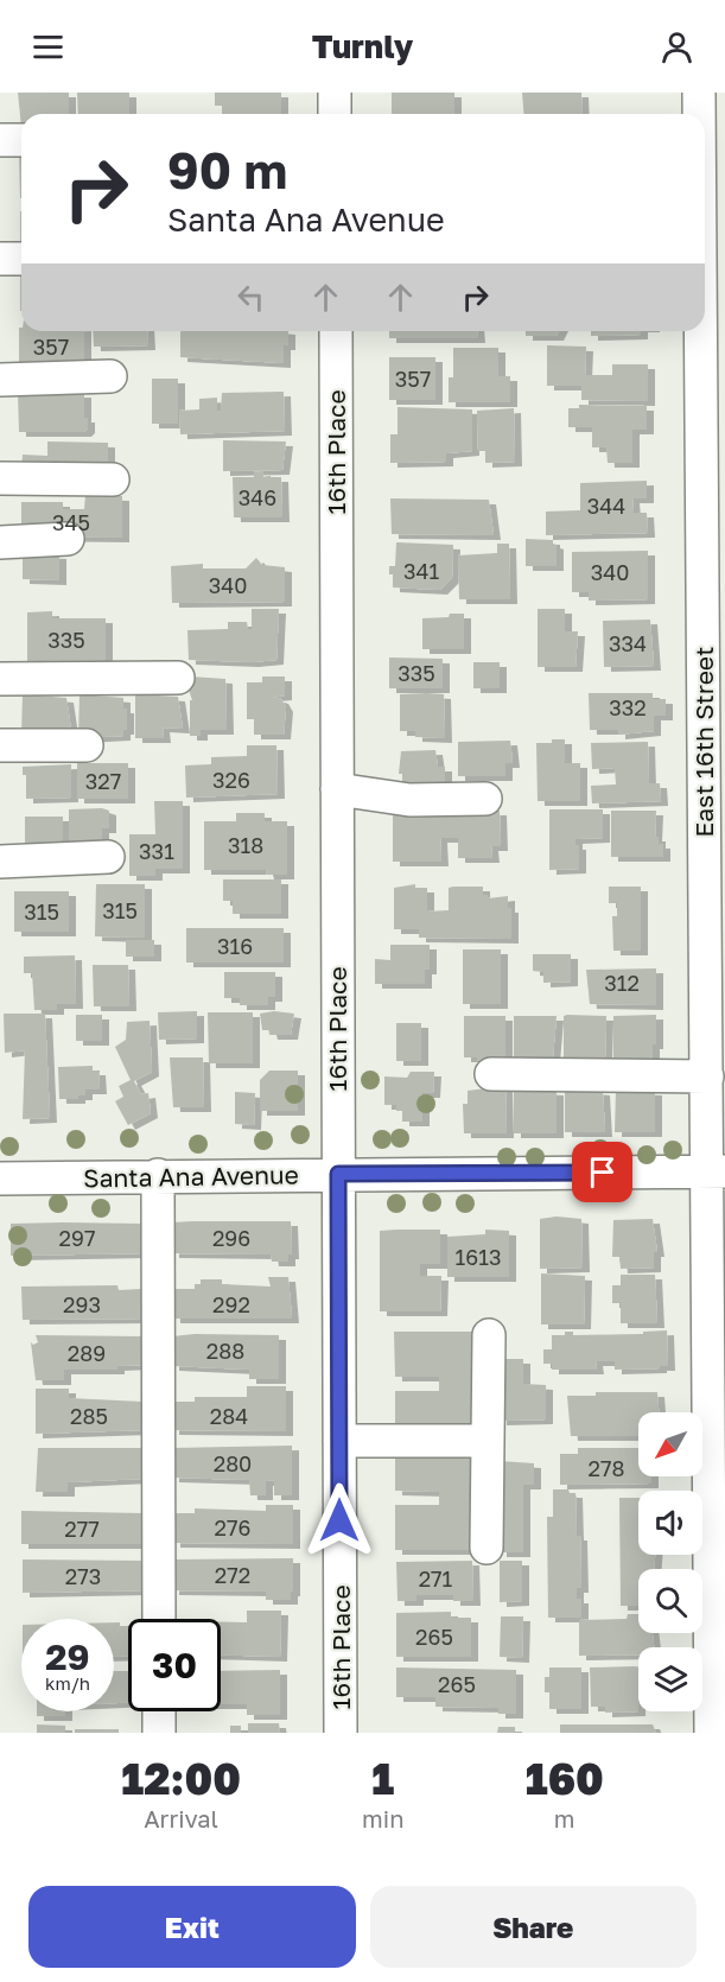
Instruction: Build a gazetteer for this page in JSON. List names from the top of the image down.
{
  "streets": {
    "street": ["16th Place", "East 16th Street", "Santa Ana Avenue"]
  },
  "crossings": [
    ["16th Place", "Santa Ana Avenue"],
    ["East 16th Street", "Santa Ana Avenue"]
  ],
  "house_numbers": [
    "357",
    "357",
    "346",
    "344",
    "345",
    "341",
    "340",
    "340",
    "335",
    "334",
    "335",
    "332",
    "326",
    "327",
    "318",
    "331",
    "315",
    "315",
    "316",
    "312",
    "297",
    "296",
    "1613",
    "293",
    "292",
    "288",
    "289",
    "285",
    "284",
    "280",
    "278",
    "276",
    "277",
    "272",
    "273",
    "271",
    "265",
    "265"
  ],
  "north": "bottom left",
  "page": {
    "header": "Turnly",
    "turn": ["90 m", "Santa Ana Avenue"],
    "speed": "29 km/h",
    "limit": "30",
    "eta": [
      "12:00",
      "Arrival",
      "1",
      "min",
      "160",
      "m"
    ],
    "buttons": ["Exit", "Share"]
  }
}
